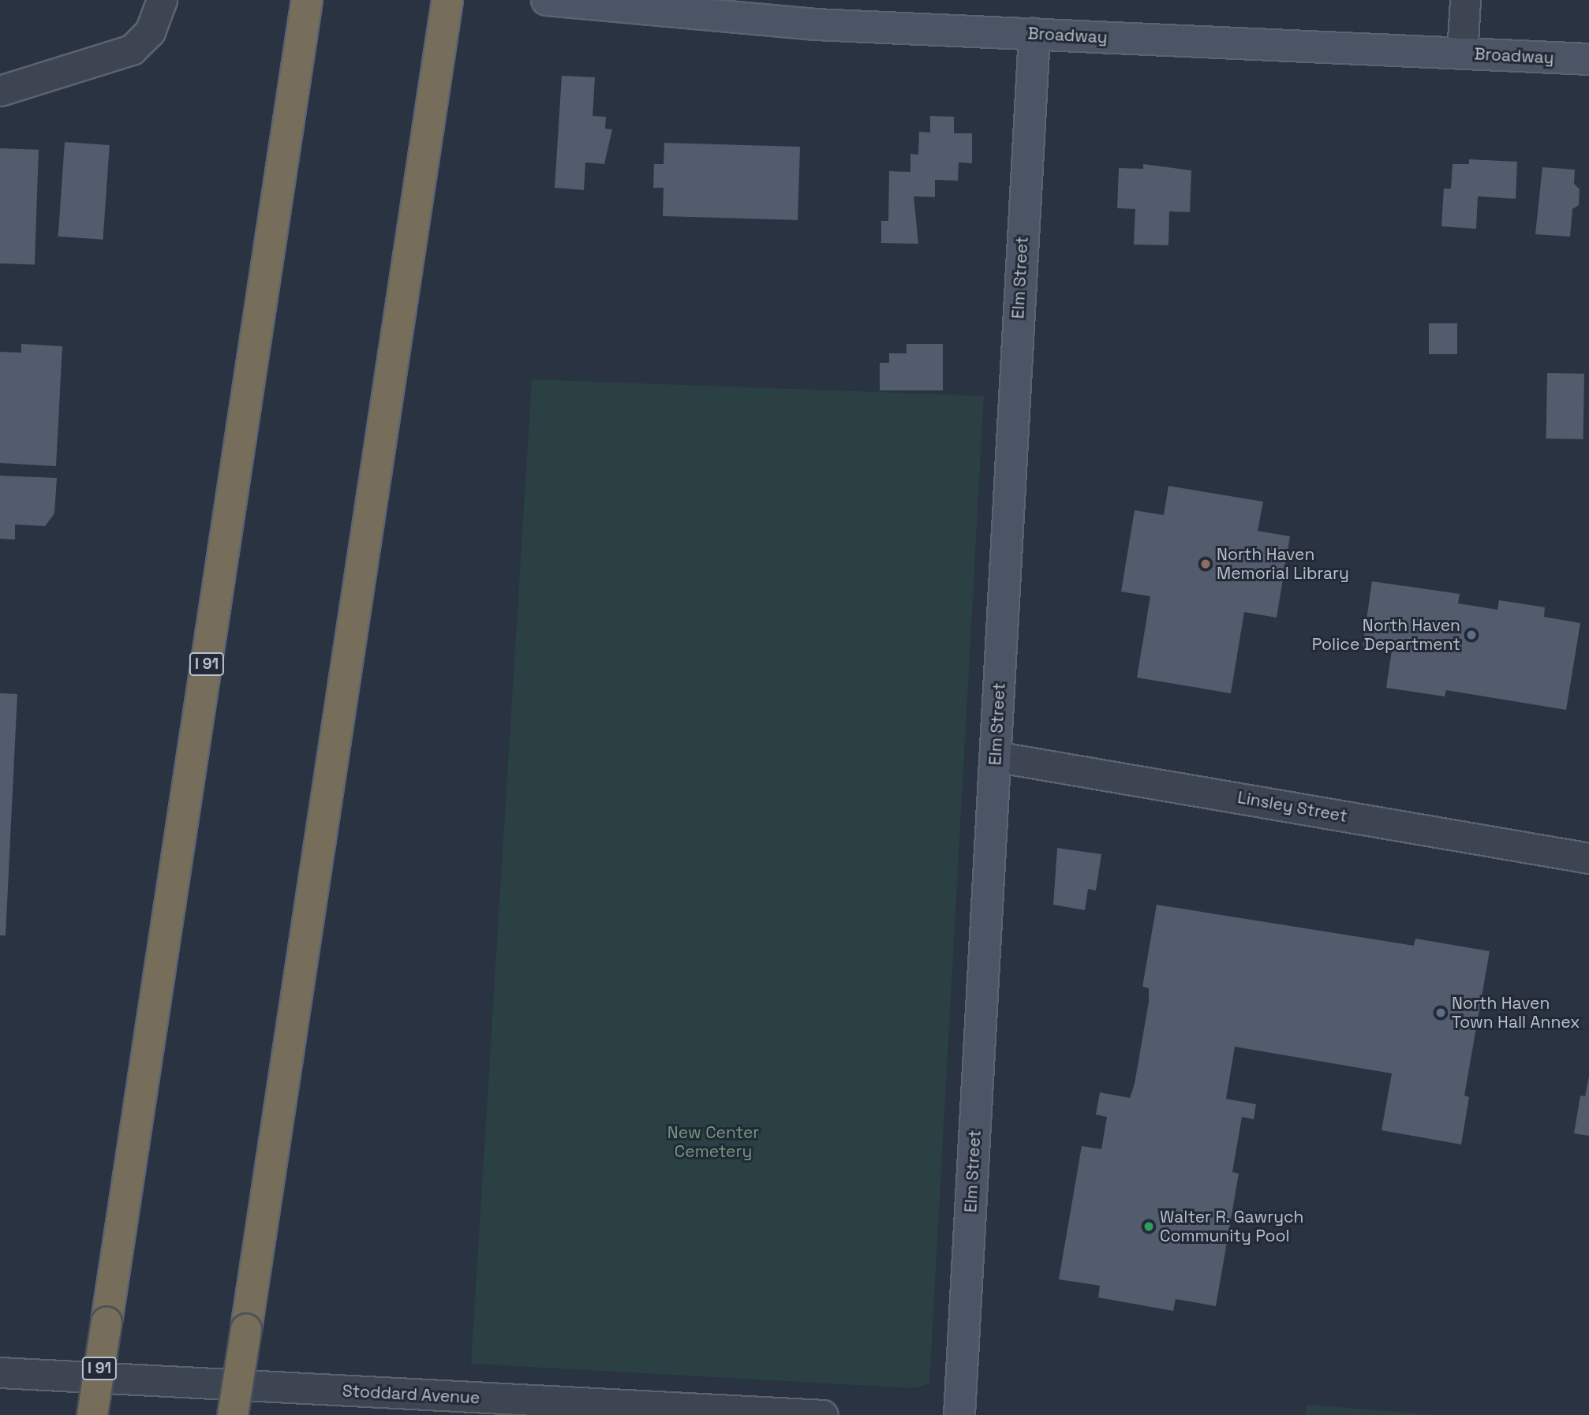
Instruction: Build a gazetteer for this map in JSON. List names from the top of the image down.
{
  "streets": {
    "highway": ["I 91"],
    "street": [
      "Broadway",
      "Elm Street",
      "Linsley Street",
      "Stoddard Avenue"
    ]
  },
  "crossings": [
    ["Broadway", "Elm Street"],
    ["Elm Street", "Linsley Street"]
  ],
  "parks": ["New Center Cemetery"],
  "places": [
    "North Haven Memorial Library",
    "North Haven Police Department",
    "North Haven Town Hall Annex",
    "Walter R. Gawrych Community Pool"
  ]
}
